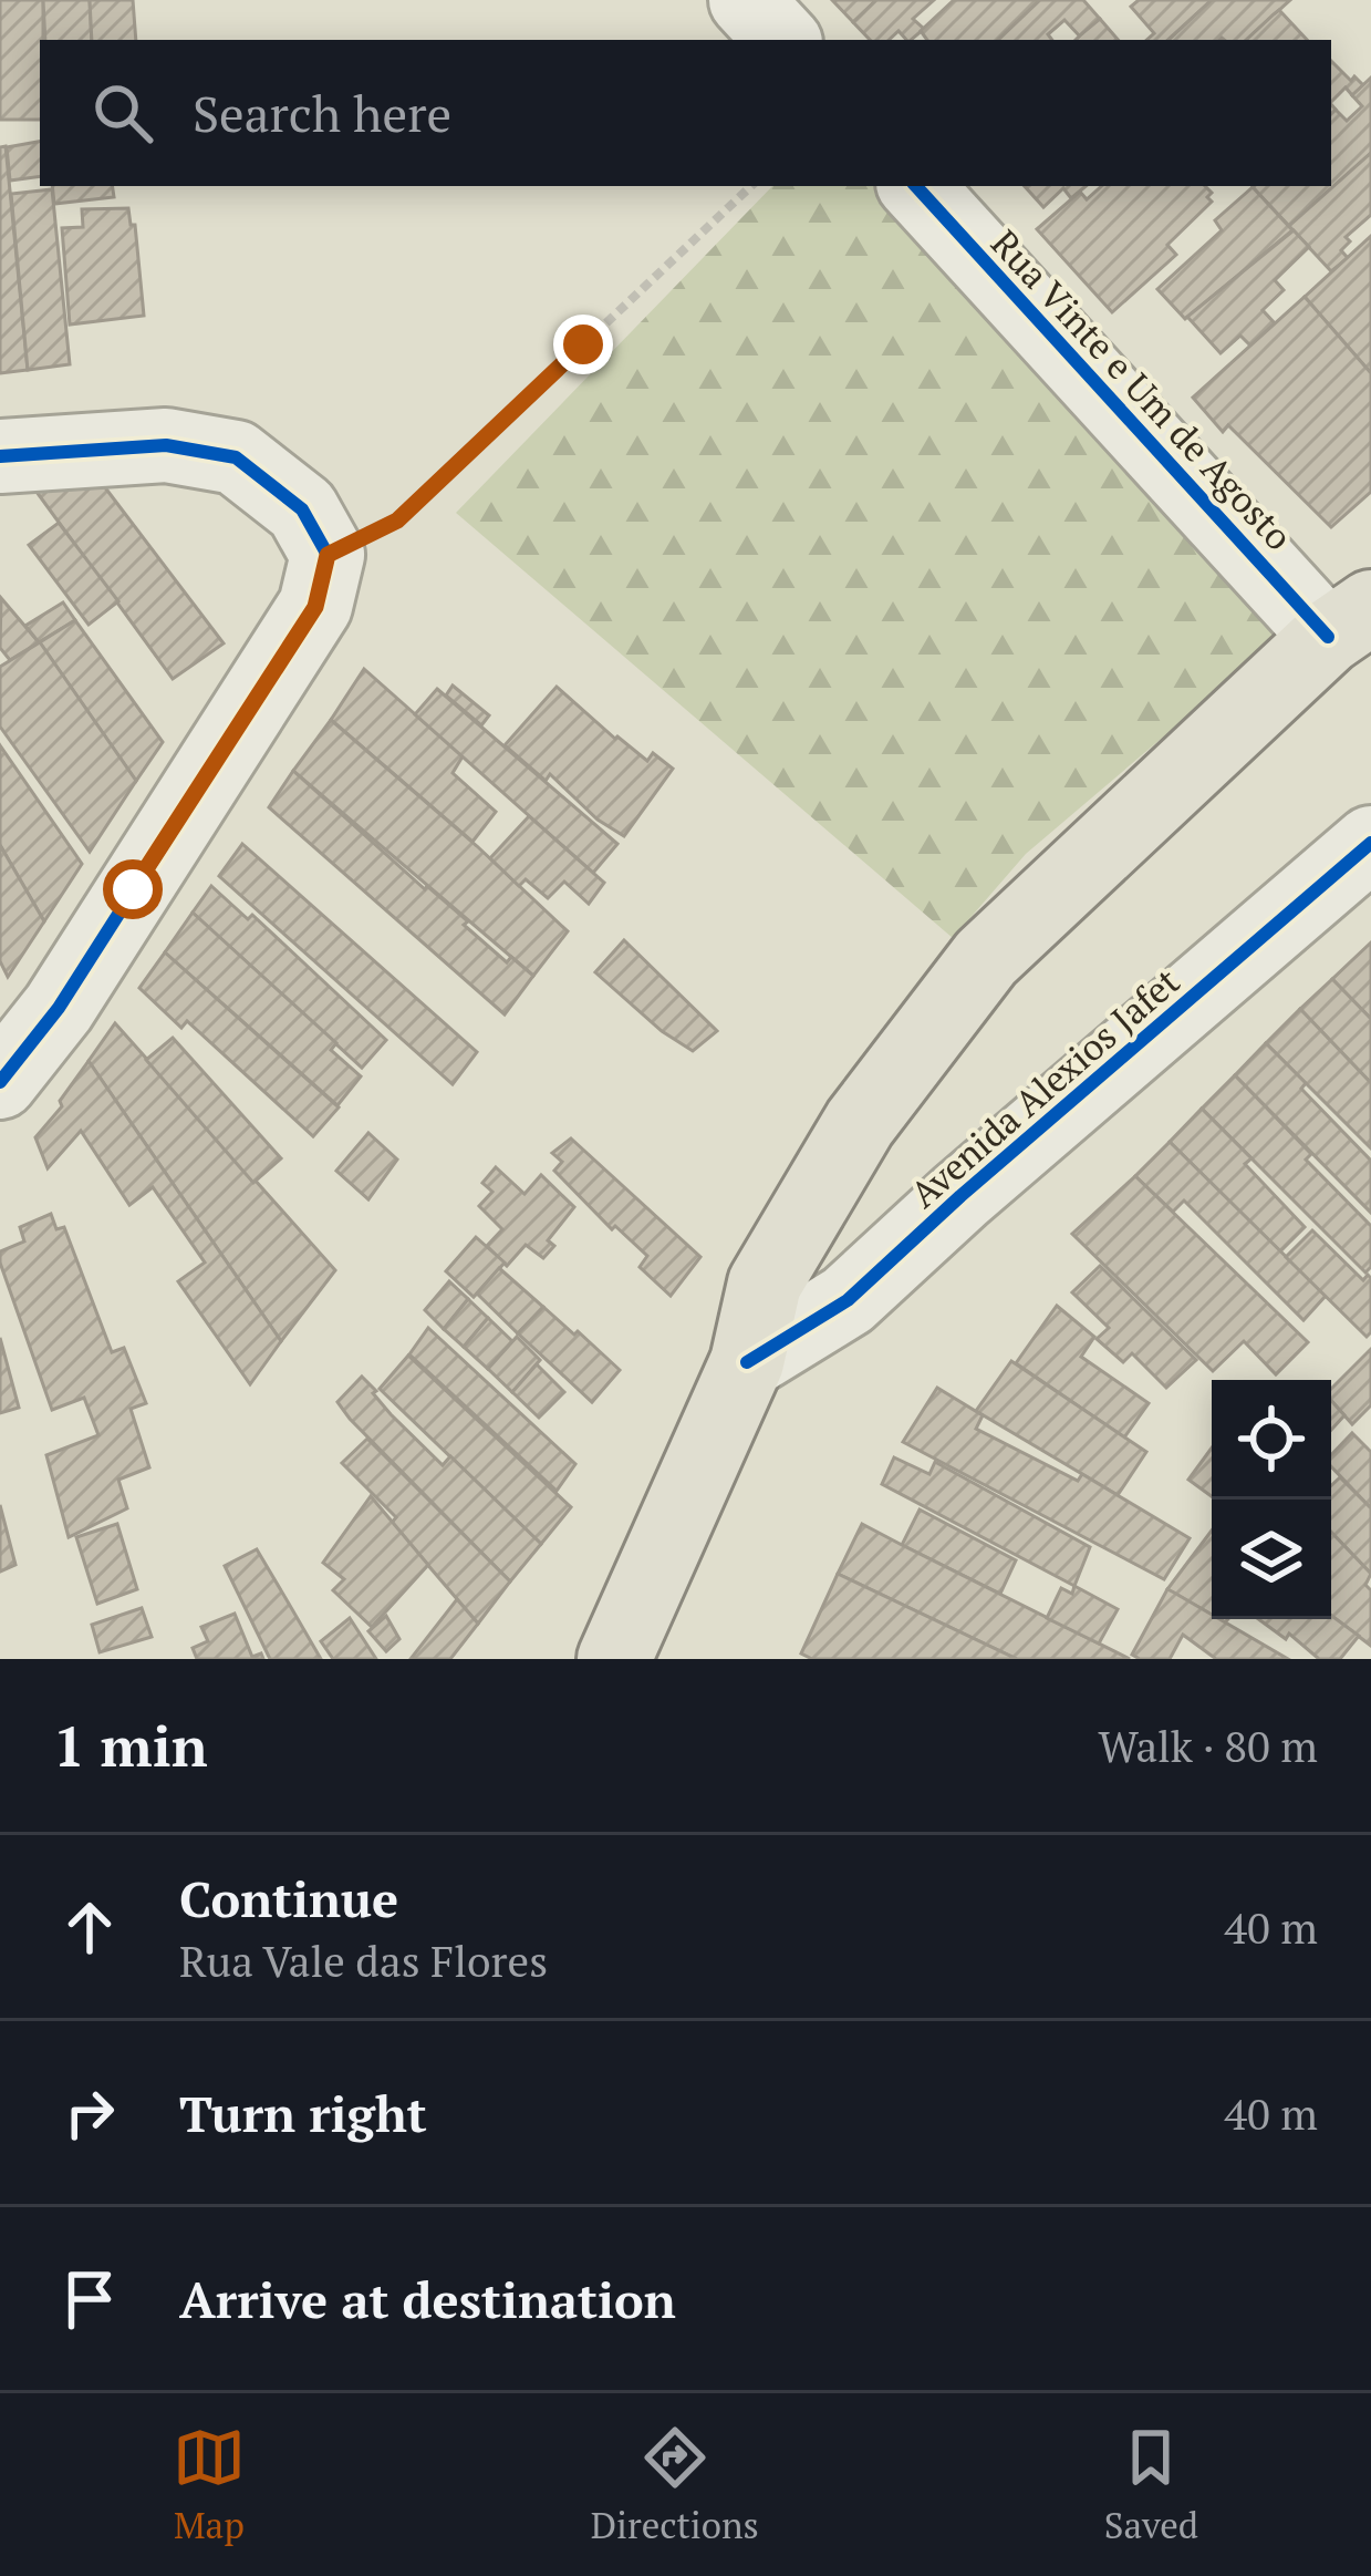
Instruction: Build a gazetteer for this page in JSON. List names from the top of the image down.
{
  "streets": {
    "street": ["Rua Vinte e Um de Agosto", "Avenida Alexios Jafet"]
  },
  "page": {
    "search": "Search here",
    "heading": ["1 min", "Walk · 80 m"],
    "list": [
      ["Continue", "Rua Vale das Flores", "40 m"],
      ["Turn right", "40 m"],
      "Arrive at destination"
    ],
    "nav": ["Map", "Directions", "Saved"]
  }
}
